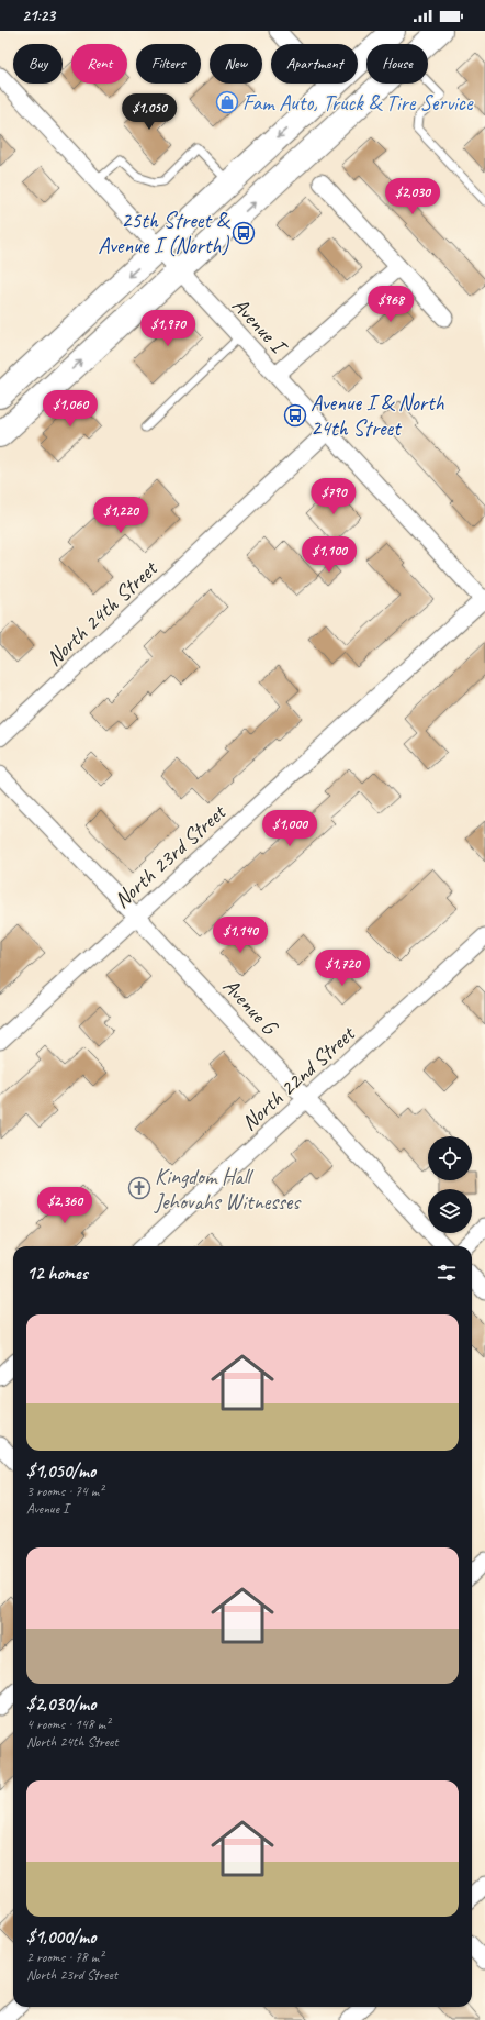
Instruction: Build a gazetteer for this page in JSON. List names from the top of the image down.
{
  "streets": {
    "street": [
      "Avenue I",
      "North 24th Street",
      "North 23rd Street",
      "Avenue G",
      "North 22nd Street"
    ]
  },
  "crossings": [
    ["Avenue I", "North 24th Street"],
    ["Avenue I", "North 23rd Street"],
    ["North 23rd Street", "Avenue G"],
    ["Avenue G", "North 22nd Street"]
  ],
  "places": {
    "shop": ["Fam Auto, Truck & Tire Service"],
    "bus stop": ["25th Street & Avenue I (North)", "Avenue I & North 24th Street"],
    "church": ["Kingdom Hall Jehovahs Witnesses"]
  },
  "page": {
    "status": "21:23",
    "chip": [
      "Buy",
      "Rent",
      "Filters",
      "New",
      "Apartment",
      "House"
    ],
    "price": [
      "$1,050",
      "$2,030",
      "$968",
      "$1,970",
      "$1,060",
      "$790",
      "$1,220",
      "$1,100",
      "$1,000",
      "$1,140",
      "$1,720",
      "$2,360"
    ],
    "heading": "12 homes",
    "list": [
      {
        "name": "$1,050/mo",
        "note": "3 rooms · 74 m² · Avenue I"
      },
      {
        "name": "$2,030/mo",
        "note": "4 rooms · 148 m² · North 24th Street"
      },
      {
        "name": "$1,000/mo",
        "note": "2 rooms · 78 m² · North 23rd Street"
      }
    ]
  }
}
